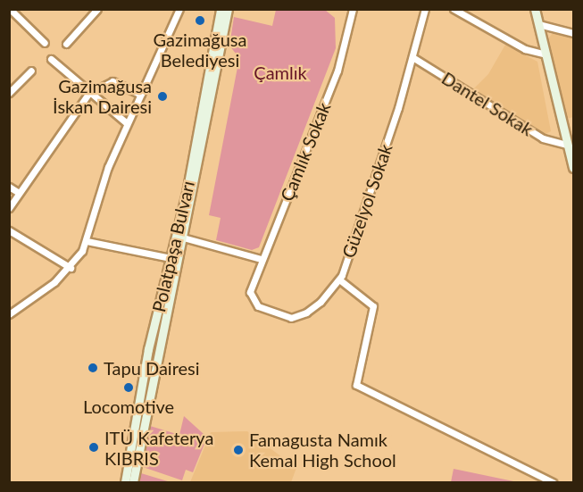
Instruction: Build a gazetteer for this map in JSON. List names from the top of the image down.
{
  "streets": {
    "main road": ["Polatpaşa Bulvarı"],
    "street": ["Dantel Sokak", "Çamlık Sokak", "Güzelyol Sokak"]
  },
  "crossings": [
    ["Dantel Sokak", "Güzelyol Sokak"],
    ["Çamlık Sokak", "Güzelyol Sokak"]
  ],
  "parks": ["Çamlık"],
  "places": [
    "Gazimağusa Belediyesi",
    "Gazimağusa İskan Dairesi",
    "Tapu Dairesi",
    "Locomotive",
    "ITÜ Kafeterya KIBRIS",
    "Famagusta Namık Kemal High School"
  ]
}
